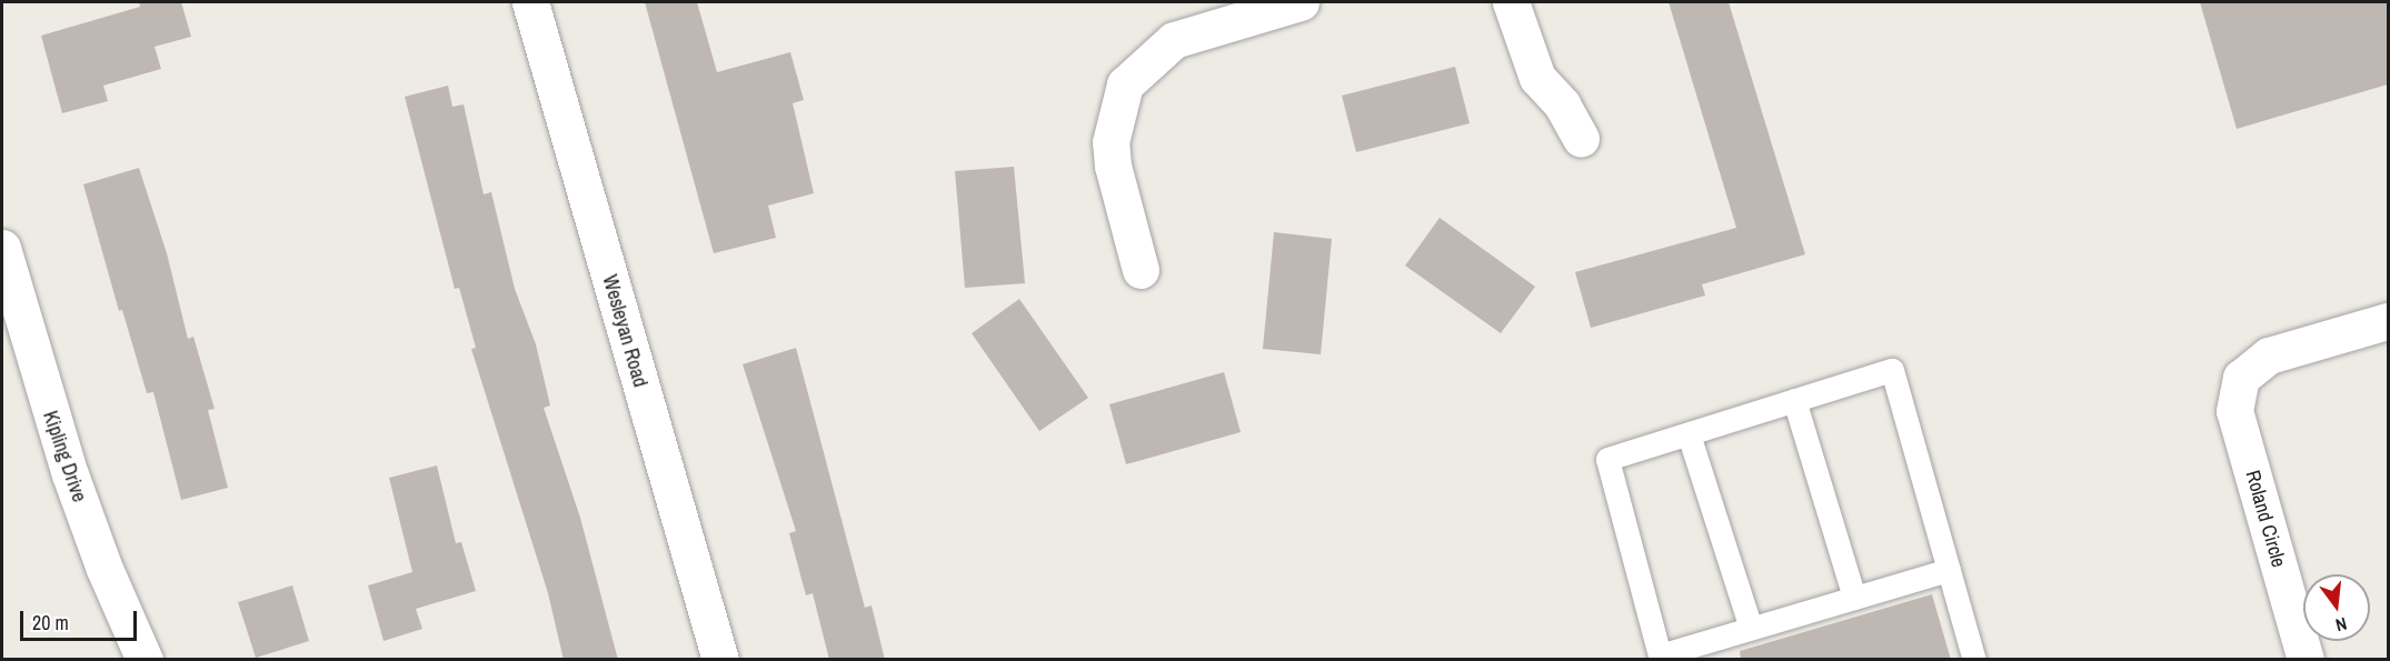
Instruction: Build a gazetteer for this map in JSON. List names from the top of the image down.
{
  "streets": {
    "street": ["Wesleyan Road", "Kipling Drive", "Roland Circle"]
  },
  "scale_bar": "20 m",
  "north": "bottom"
}
